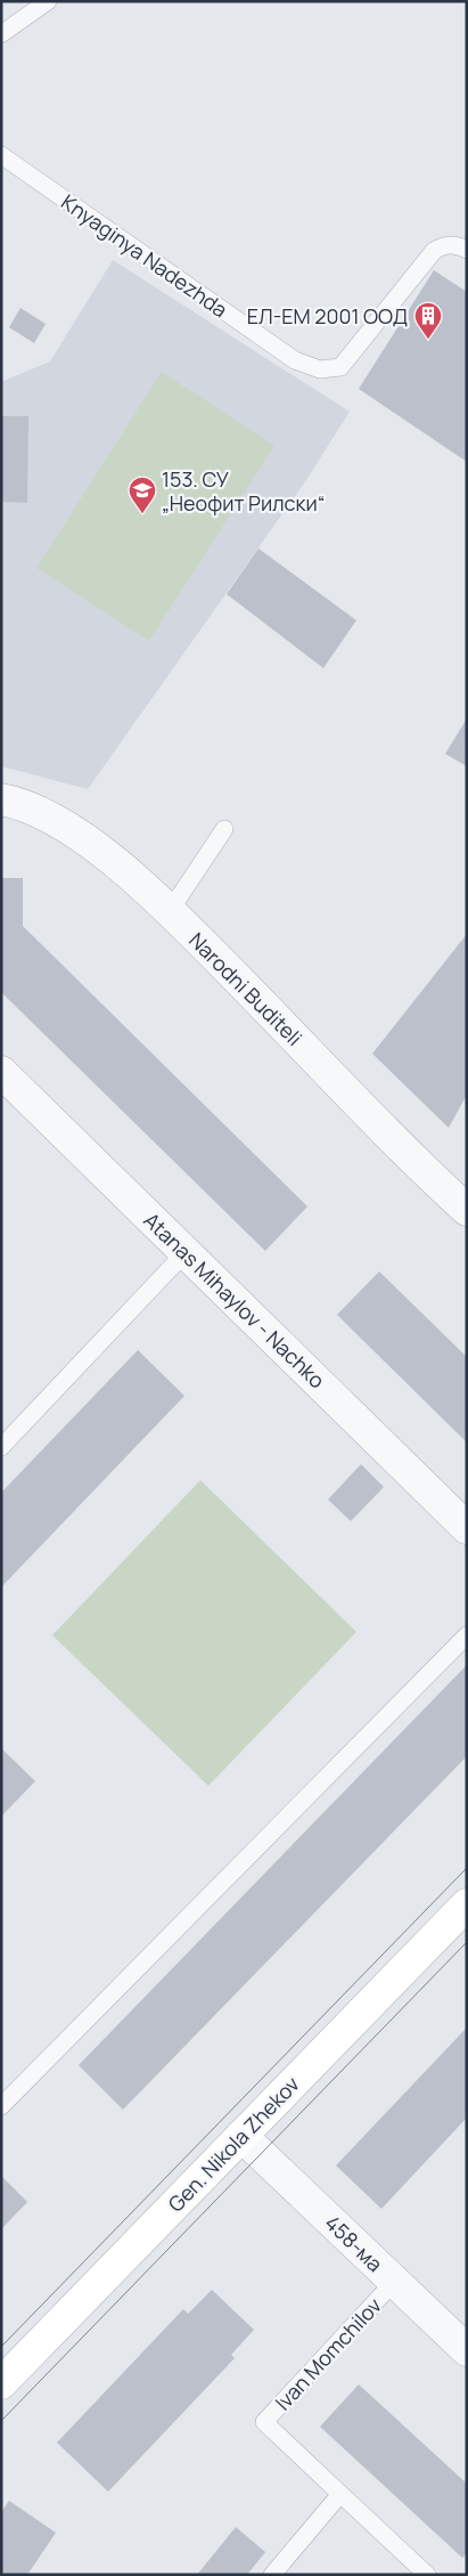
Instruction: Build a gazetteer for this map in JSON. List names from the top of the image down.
{
  "streets": {
    "street": [
      "Narodni Buditeli",
      "Atanas Mihaylov - Nachko",
      "Gen. Nikola Zhekov",
      "458-ма"
    ],
    "lane": ["Knyaginya Nadezhda", "Ivan Momchilov"]
  },
  "crossings": [
    ["Gen. Nikola Zhekov", "458-ма"],
    ["458-ма", "Ivan Momchilov"]
  ],
  "places": {
    "building": ["ЕЛ-ЕМ 2001 ООД"],
    "school or university": ["153. СУ „Неофит Рилски“"]
  }
}
